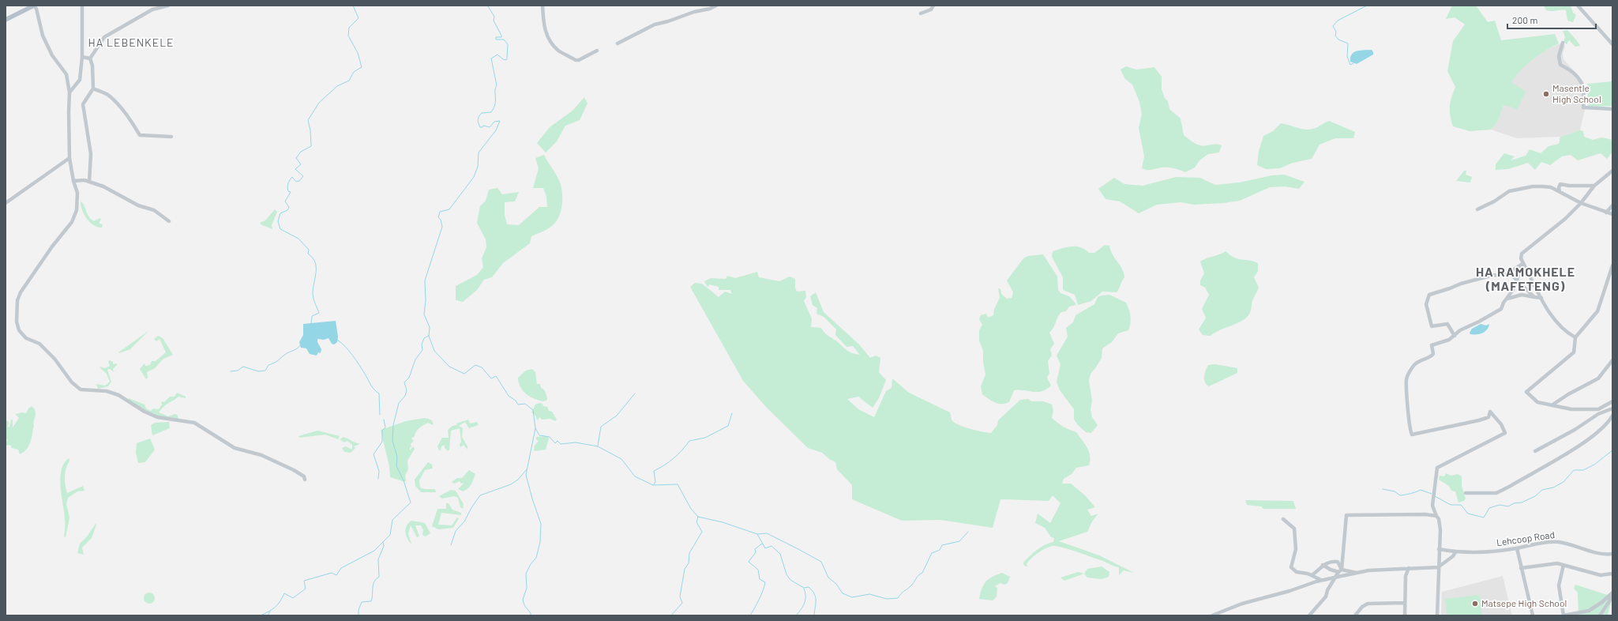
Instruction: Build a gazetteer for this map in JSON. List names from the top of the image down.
{
  "streets": {
    "street": ["Lehcoop Road"]
  },
  "districts": ["HA LEBENKELE", "HA RAMOKHELE (MAFETENG)"],
  "places": ["Masentle High School", "Matsepe High School"],
  "scale_bar": "200 m"
}
